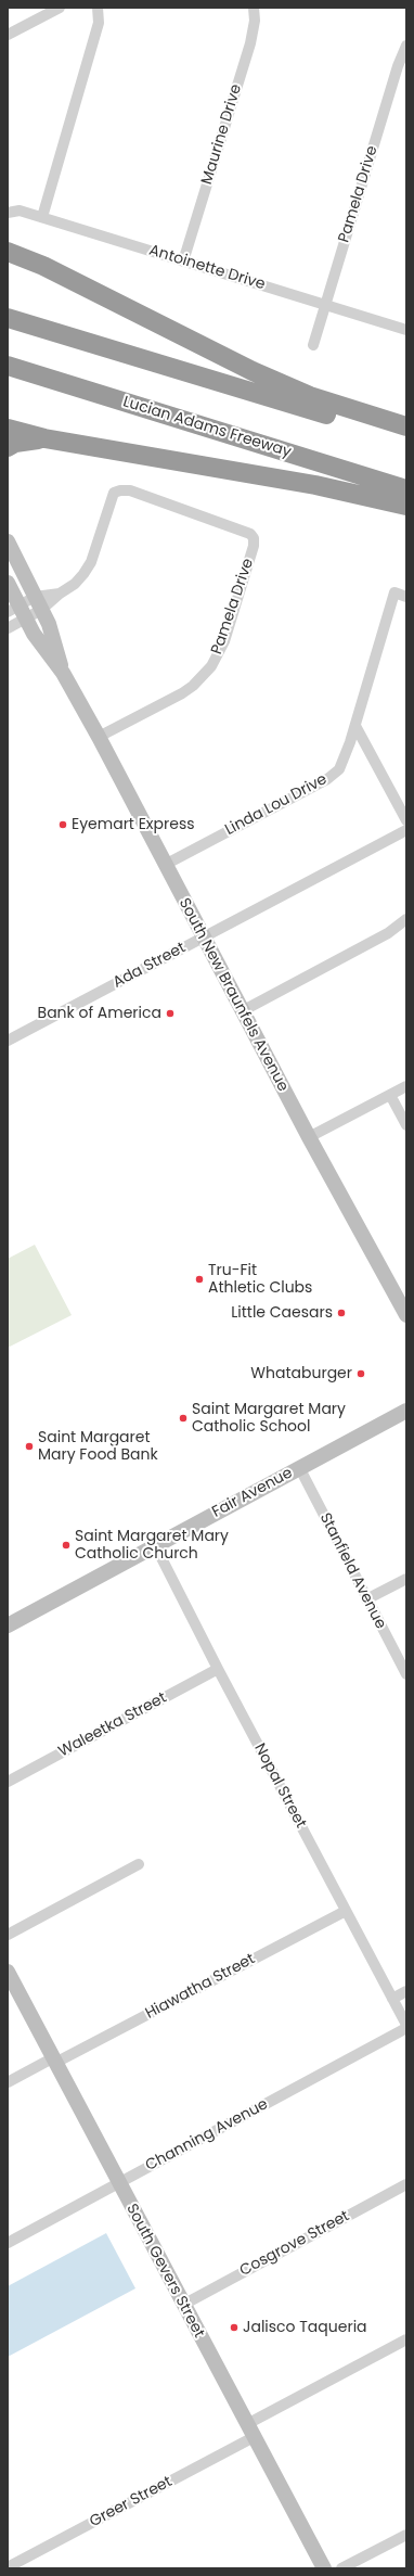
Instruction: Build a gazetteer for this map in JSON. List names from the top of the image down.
{
  "streets": {
    "highway": ["Lucian Adams Freeway"],
    "main road": ["South New Braunfels Avenue", "Fair Avenue", "South Gevers Street"],
    "street": [
      "Maurine Drive",
      "Pamela Drive",
      "Antoinette Drive",
      "Linda Lou Drive",
      "Ada Street",
      "Stanfield Avenue",
      "Waleetka Street",
      "Nopal Street",
      "Hiawatha Street",
      "Channing Avenue",
      "Cosgrove Street",
      "Greer Street"
    ]
  },
  "crossings": [
    ["Maurine Drive", "Antoinette Drive"],
    ["Pamela Drive", "Antoinette Drive"],
    ["Pamela Drive", "South New Braunfels Avenue"],
    ["Linda Lou Drive", "South New Braunfels Avenue"],
    ["Ada Street", "South New Braunfels Avenue"],
    ["Fair Avenue", "Stanfield Avenue"],
    ["Fair Avenue", "Nopal Street"],
    ["Waleetka Street", "Nopal Street"],
    ["Nopal Street", "Hiawatha Street"],
    ["Nopal Street", "Channing Avenue"],
    ["Hiawatha Street", "South Gevers Street"],
    ["Channing Avenue", "South Gevers Street"],
    ["Cosgrove Street", "South Gevers Street"],
    ["South Gevers Street", "Greer Street"]
  ],
  "places": [
    "Eyemart Express",
    "Bank of America",
    "Tru-Fit Athletic Clubs",
    "Little Caesars",
    "Whataburger",
    "Saint Margaret Mary Catholic School",
    "Saint Margaret Mary Food Bank",
    "Saint Margaret Mary Catholic Church",
    "Jalisco Taqueria"
  ]
}
